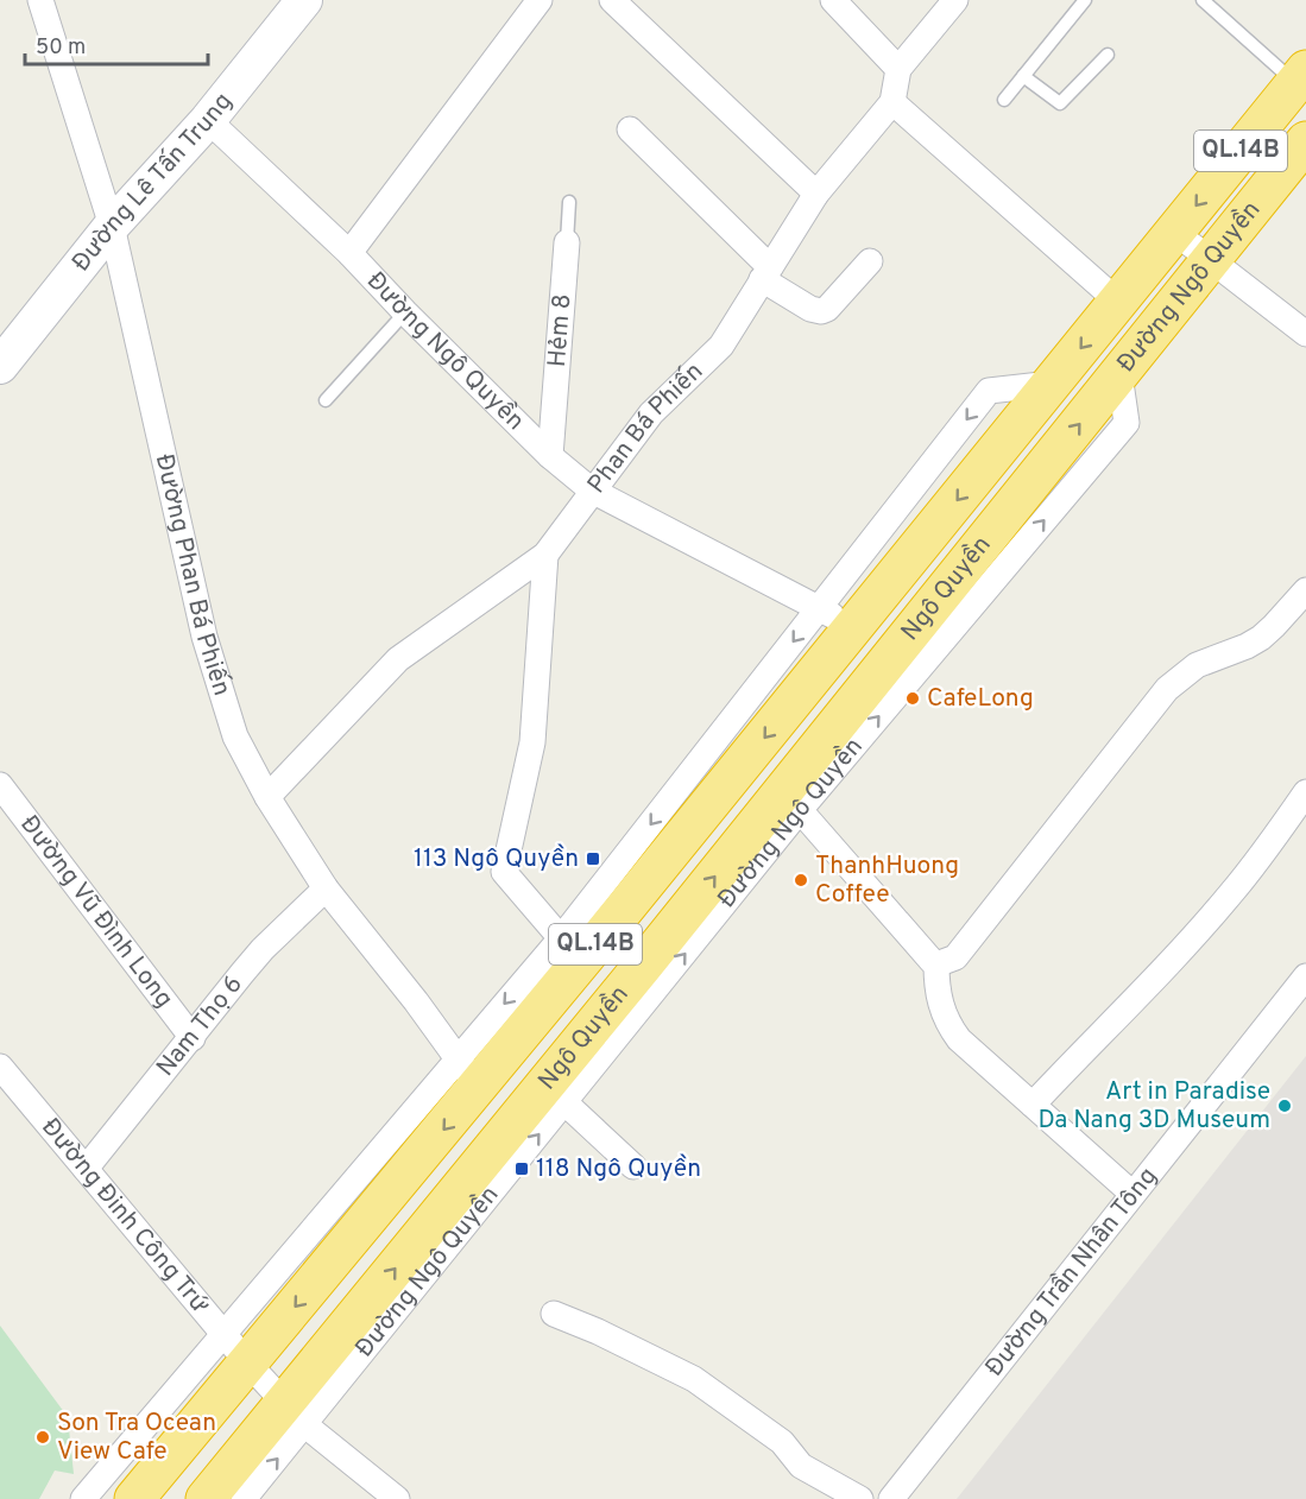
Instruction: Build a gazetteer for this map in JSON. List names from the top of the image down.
{
  "streets": {
    "highway": ["QL.14B", "Đường Ngô Quyền", "Ngô Quyền"],
    "street": [
      "Đường Lê Tấn Trung",
      "Hẻm 8",
      "Phan Bá Phiến",
      "Đường Phan Bá Phiến",
      "Đường Vũ Đình Long",
      "Nam Thọ 6",
      "Đường Đinh Công Trứ",
      "Đường Trần Nhân Tông"
    ]
  },
  "crossings": [
    ["QL.14B", "Đường Ngô Quyền"],
    ["Đường Lê Tấn Trung", "Đường Ngô Quyền"],
    ["Đường Lê Tấn Trung", "Đường Phan Bá Phiến"],
    ["Đường Ngô Quyền", "Hẻm 8"],
    ["Đường Ngô Quyền", "Phan Bá Phiến"],
    ["Đường Ngô Quyền", "Ngô Quyền"],
    ["Đường Ngô Quyền", "Đường Đinh Công Trứ"],
    ["Phan Bá Phiến", "Đường Phan Bá Phiến"],
    ["Đường Phan Bá Phiến", "Ngô Quyền"],
    ["Đường Phan Bá Phiến", "Nam Thọ 6"],
    ["Ngô Quyền", "Đường Đinh Công Trứ"],
    ["Đường Vũ Đình Long", "Nam Thọ 6"],
    ["Nam Thọ 6", "Đường Đinh Công Trứ"]
  ],
  "places": {
    "other": [
      "CafeLong",
      "ThanhHuong Coffee",
      "Art in Paradise Da Nang 3D Museum",
      "Son Tra Ocean View Cafe"
    ],
    "transit": ["113 Ngô Quyền", "118 Ngô Quyền"]
  },
  "scale_bar": "50 m"
}
